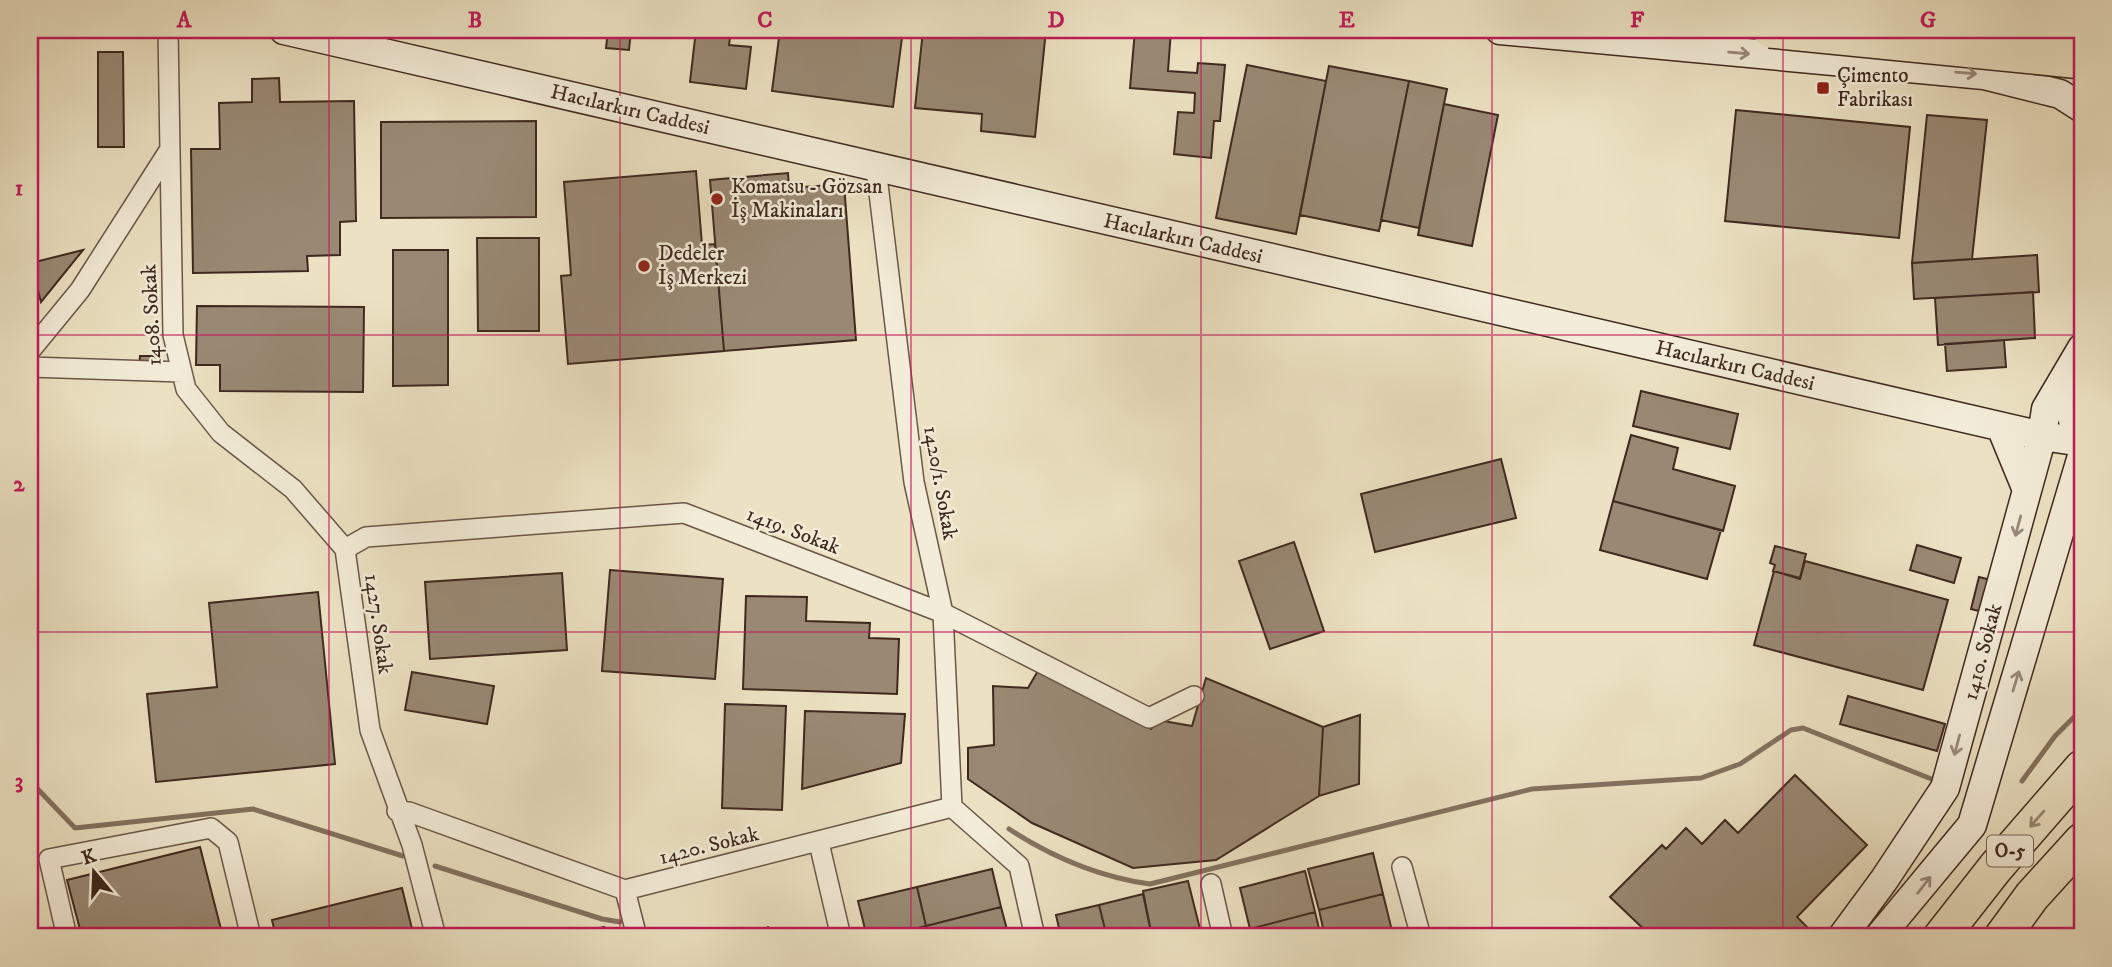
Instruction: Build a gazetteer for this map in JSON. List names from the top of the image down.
{
  "streets": {
    "highway": ["O-5"],
    "street": [
      "Hacılarkırı Caddesi",
      "1408. Sokak",
      "1420/1. Sokak",
      "1419. Sokak",
      "1427. Sokak",
      "1410. Sokak",
      "1420. Sokak"
    ]
  },
  "crossings": [
    ["Hacılarkırı Caddesi", "1420/1. Sokak"],
    ["Hacılarkırı Caddesi", "1410. Sokak"],
    ["1408. Sokak", "1427. Sokak"],
    ["1420/1. Sokak", "1419. Sokak"],
    ["1420/1. Sokak", "1420. Sokak"],
    ["1419. Sokak", "1427. Sokak"]
  ],
  "places": {
    "transit": ["Çimento Fabrikası"],
    "other": ["Komatsu - Gözsan İş Makinaları", "Dedeler İş Merkezi"]
  },
  "north": "top",
  "grid": {
    "columns": [
      "A",
      "B",
      "C",
      "D",
      "E",
      "F",
      "G"
    ],
    "rows": ["1", "2", "3"]
  }
}
